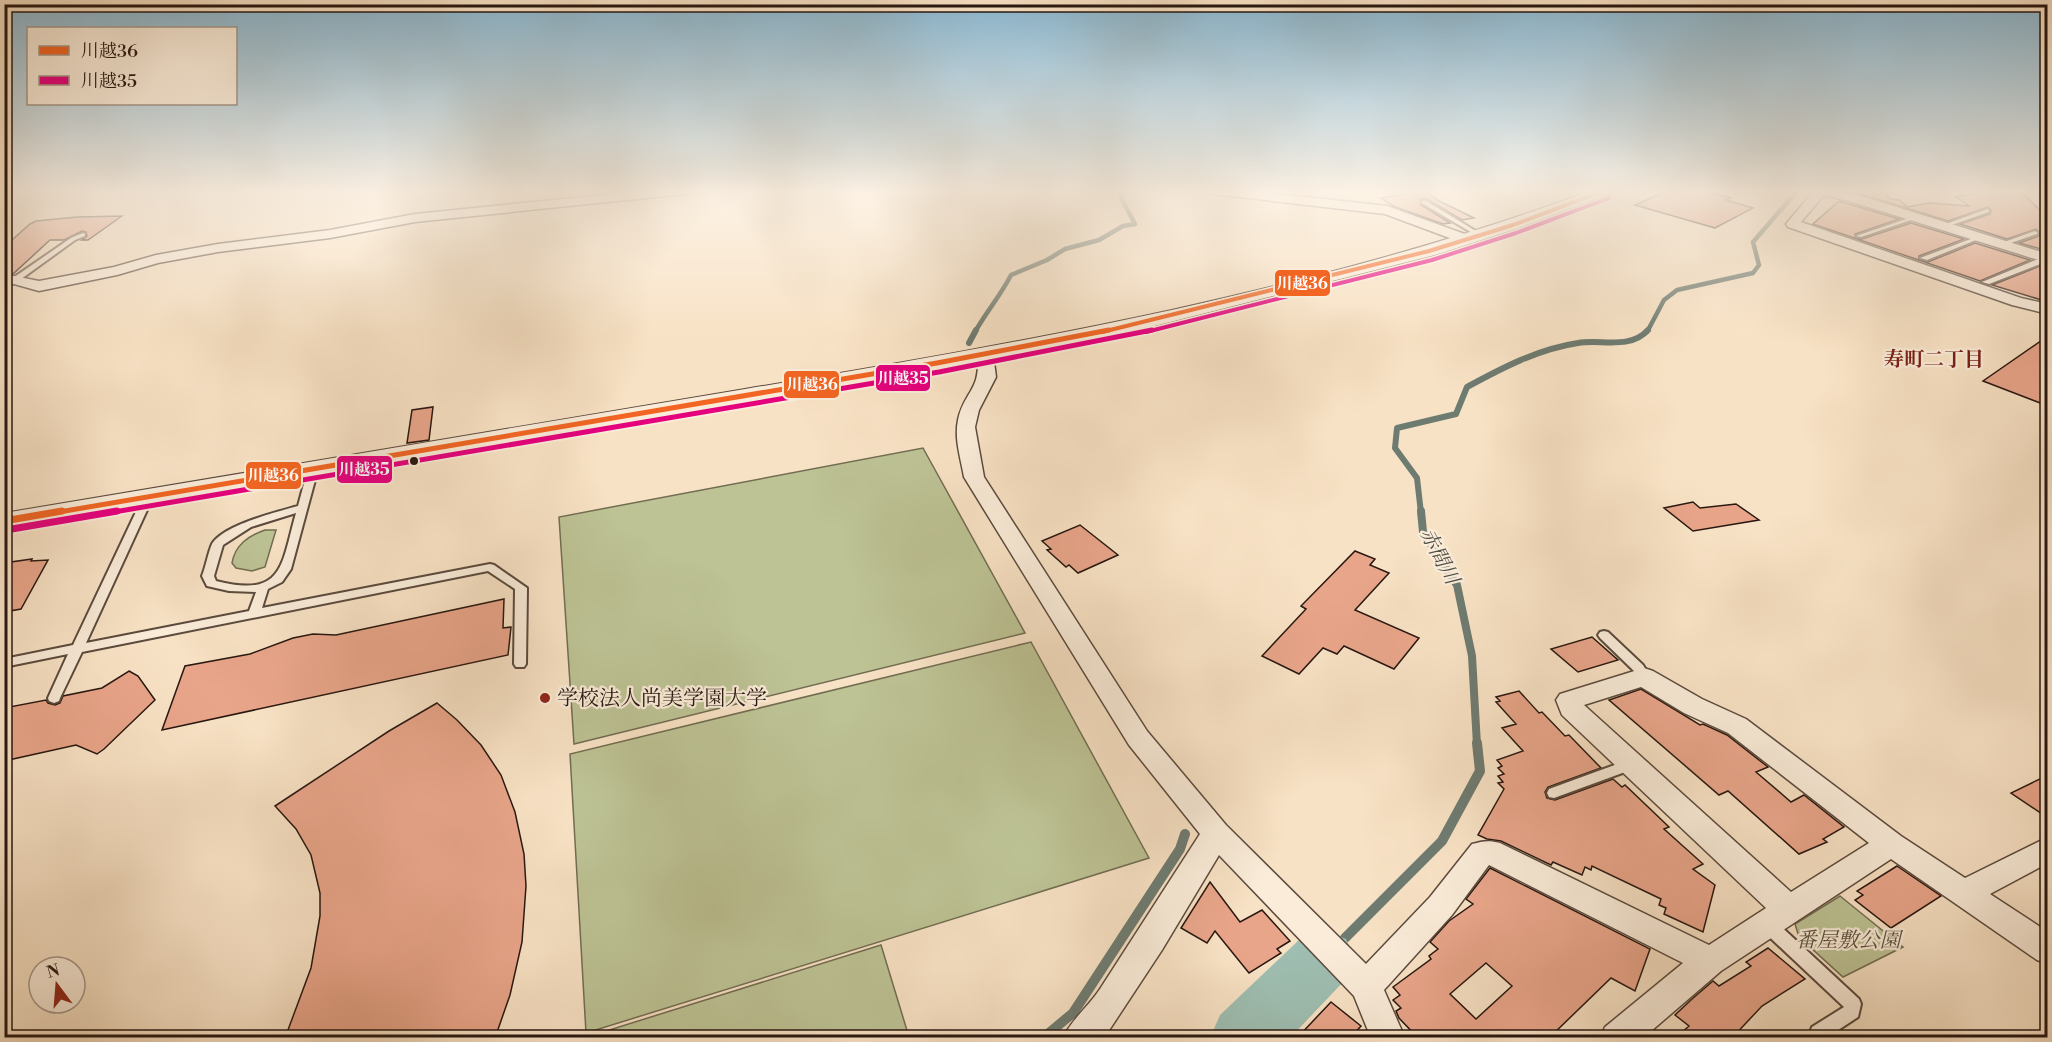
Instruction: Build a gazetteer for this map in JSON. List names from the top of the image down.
{
  "districts": ["寿町二丁目"],
  "water": ["赤間川"],
  "parks": ["番屋敷公園"],
  "places": ["学校法人尚美学園大学"],
  "lines": ["transit line 川越36", "transit line 川越35"],
  "legend": ["川越36", "川越35"],
  "north": "top"
}
